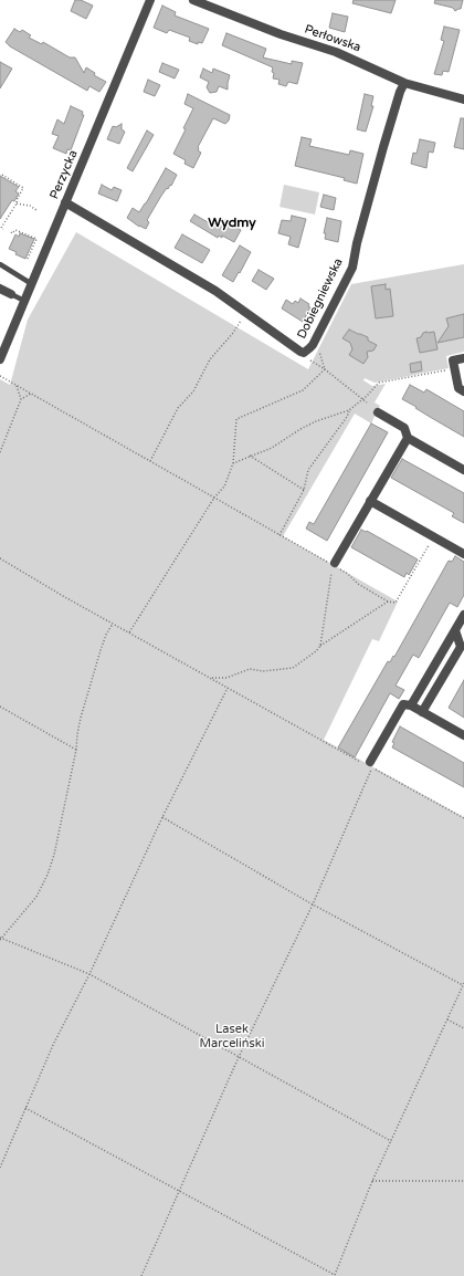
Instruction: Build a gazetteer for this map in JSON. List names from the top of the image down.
{
  "streets": {
    "street": ["Perłowska", "Perzycka", "Dobiegniewska"]
  },
  "crossings": [
    ["Perłowska", "Dobiegniewska"],
    ["Perzycka", "Dobiegniewska"]
  ],
  "districts": ["Wydmy"],
  "parks": ["Lasek Marceliński"]
}
